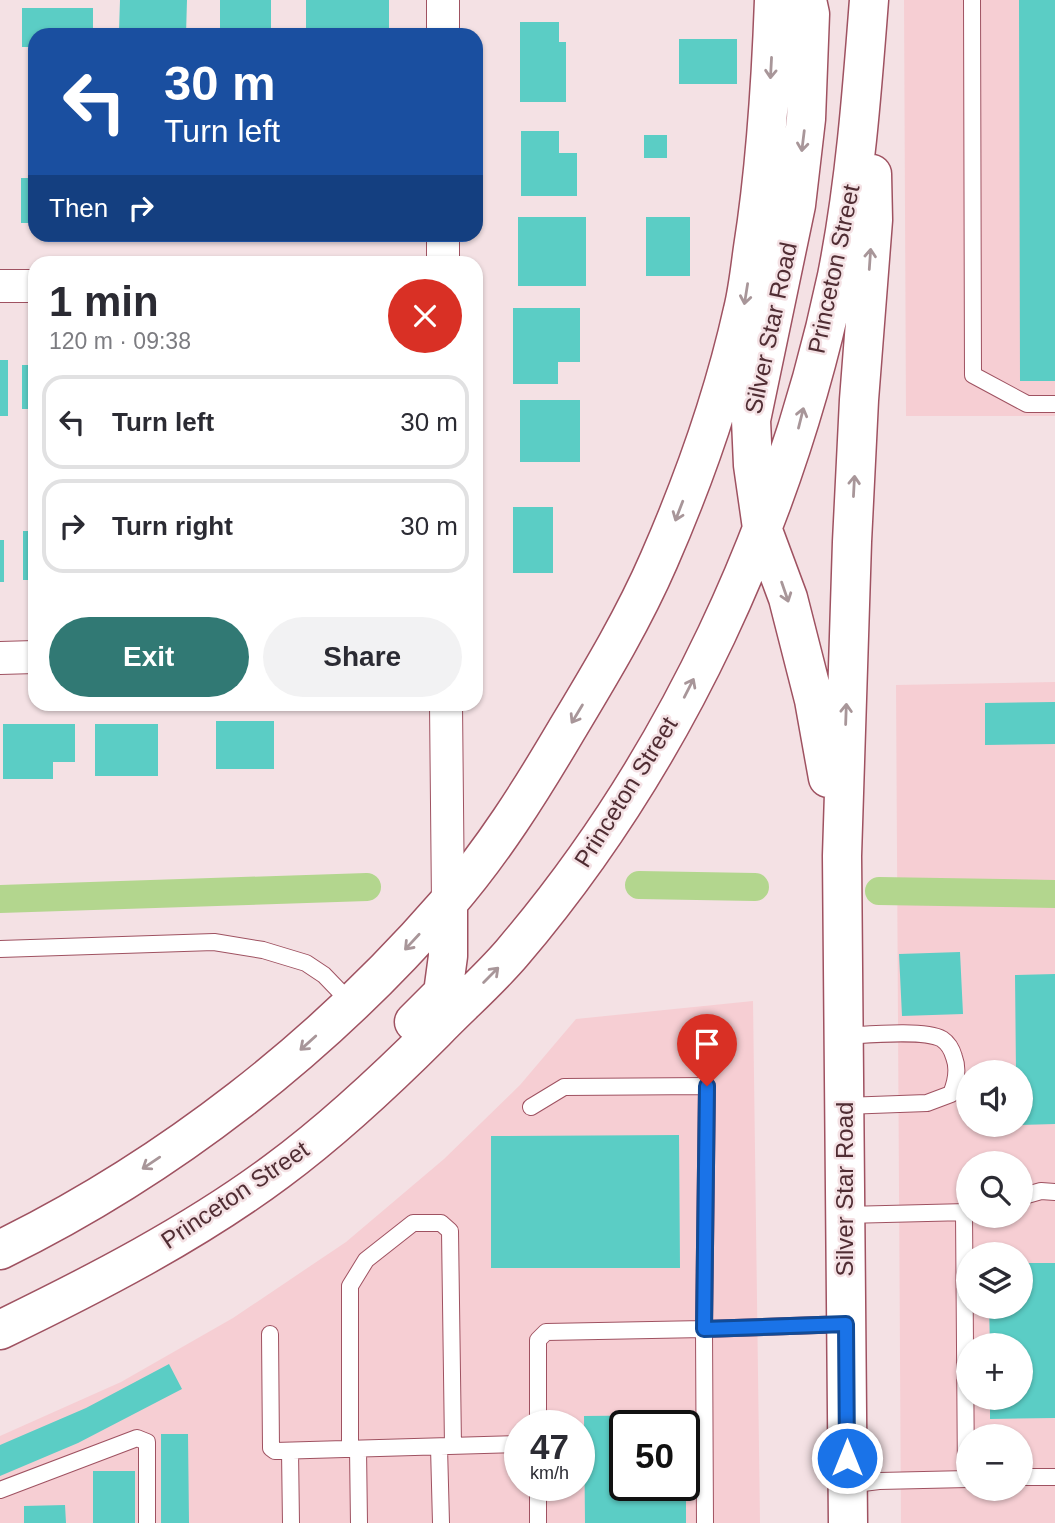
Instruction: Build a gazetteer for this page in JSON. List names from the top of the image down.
{
  "streets": {
    "main road": ["Princeton Street", "Silver Star Road"]
  },
  "crossings": [
    ["Princeton Street", "Silver Star Road"]
  ],
  "page": {
    "turn": ["30 m", "Turn left"],
    "then": "Then",
    "heading": ["1 min", "120 m · 09:38"],
    "list": [
      {
        "name": "Turn left",
        "value": "30 m"
      },
      {
        "name": "Turn right",
        "value": "30 m"
      }
    ],
    "buttons": ["Exit", "Share"],
    "map_buttons": ["+", "−"],
    "speed": "47 km/h",
    "limit": "50"
  }
}
